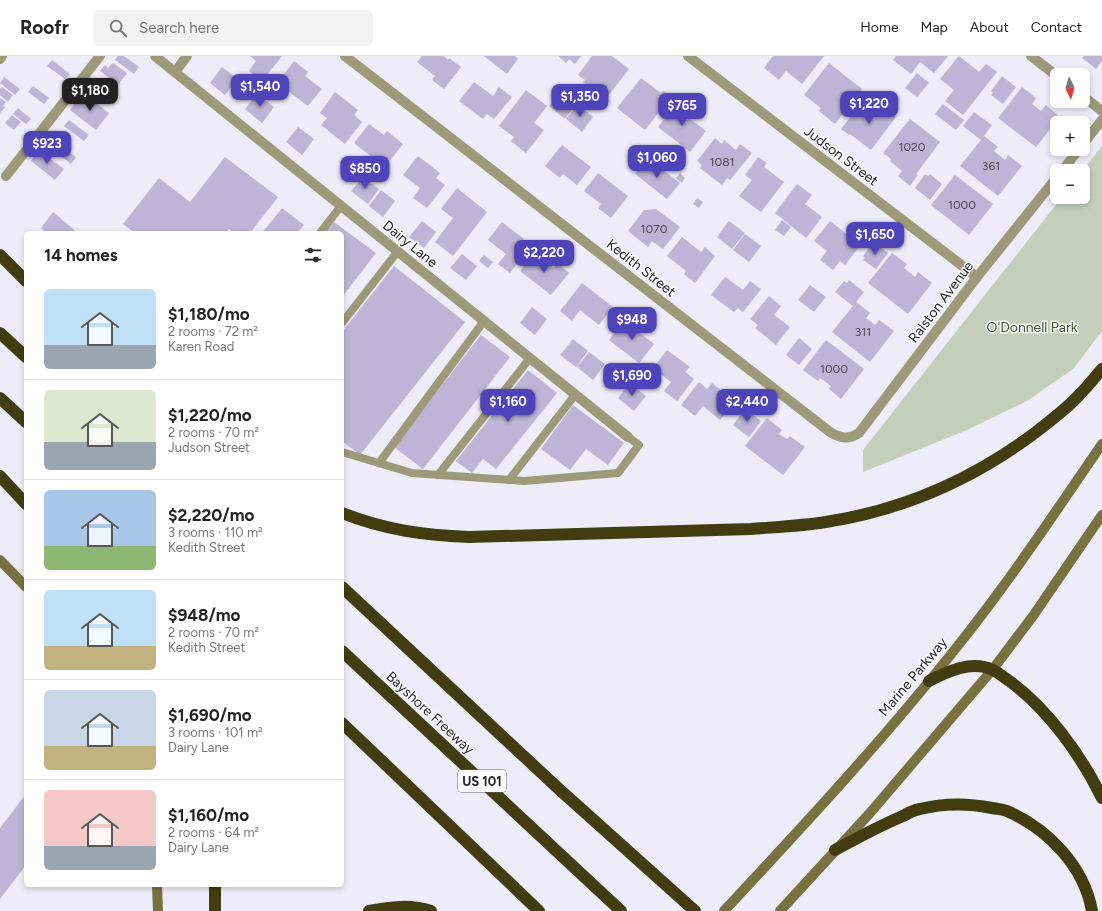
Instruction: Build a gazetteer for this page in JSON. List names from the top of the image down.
{
  "streets": {
    "highway": ["Bayshore Freeway", "US 101"],
    "main road": ["Marine Parkway"],
    "street": [
      "Judson Street",
      "Dairy Lane",
      "Kedith Street",
      "Ralston Avenue"
    ]
  },
  "crossings": [
    ["Judson Street", "Ralston Avenue"],
    ["Kedith Street", "Ralston Avenue"]
  ],
  "parks": ["O'Donnell Park"],
  "house_numbers": [
    "1020",
    "1081",
    "361",
    "1000",
    "1070",
    "311",
    "1000"
  ],
  "north": "bottom",
  "page": {
    "header": "Roofr",
    "search": "Search here",
    "nav": [
      "Home",
      "Map",
      "About",
      "Contact"
    ],
    "map_buttons": ["+", "−"],
    "price": [
      "$1,540",
      "$1,180",
      "$1,350",
      "$1,220",
      "$765",
      "$923",
      "$1,060",
      "$850",
      "$1,650",
      "$2,220",
      "$948",
      "$1,690",
      "$1,160",
      "$2,440"
    ],
    "heading": "14 homes",
    "list": [
      {
        "name": "$1,180/mo",
        "note": "2 rooms · 72 m² · Karen Road"
      },
      {
        "name": "$1,220/mo",
        "note": "2 rooms · 70 m² · Judson Street"
      },
      {
        "name": "$2,220/mo",
        "note": "3 rooms · 110 m² · Kedith Street"
      },
      {
        "name": "$948/mo",
        "note": "2 rooms · 70 m² · Kedith Street"
      },
      {
        "name": "$1,690/mo",
        "note": "3 rooms · 101 m² · Dairy Lane"
      },
      {
        "name": "$1,160/mo",
        "note": "2 rooms · 64 m² · Dairy Lane"
      }
    ]
  }
}
